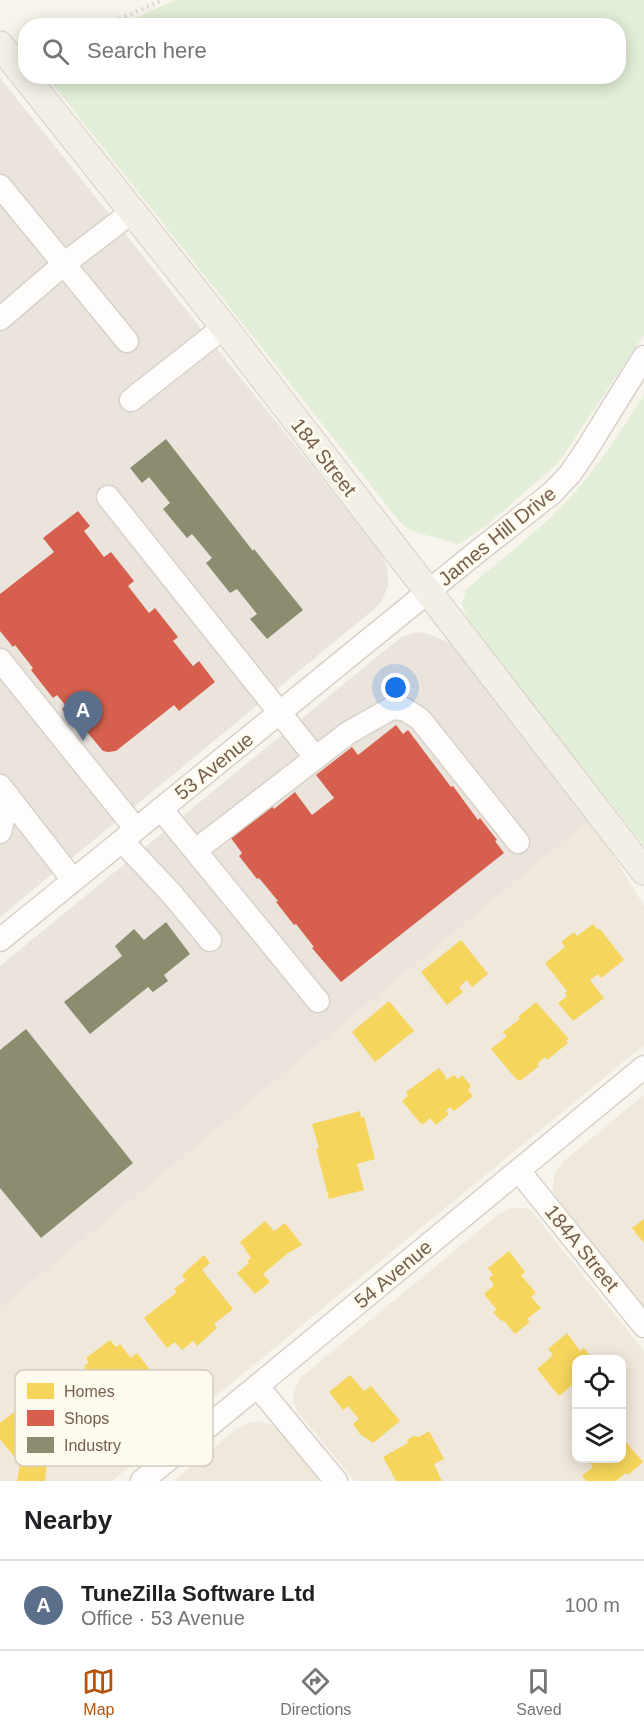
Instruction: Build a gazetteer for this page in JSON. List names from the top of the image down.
{
  "streets": {
    "main road": ["184 Street"],
    "street": [
      "James Hill Drive",
      "53 Avenue",
      "184A Street",
      "54 Avenue"
    ]
  },
  "crossings": [
    ["184 Street", "James Hill Drive"],
    ["184 Street", "53 Avenue"],
    ["James Hill Drive", "53 Avenue"],
    ["184A Street", "54 Avenue"]
  ],
  "legend": ["Homes", "Shops", "Industry"],
  "page": {
    "search": "Search here",
    "pins": "A",
    "heading": "Nearby",
    "list": [
      {
        "mark": "A",
        "name": "TuneZilla Software Ltd",
        "note": "Office · 53 Avenue",
        "value": "100 m"
      }
    ],
    "nav": ["Map", "Directions", "Saved"]
  }
}
